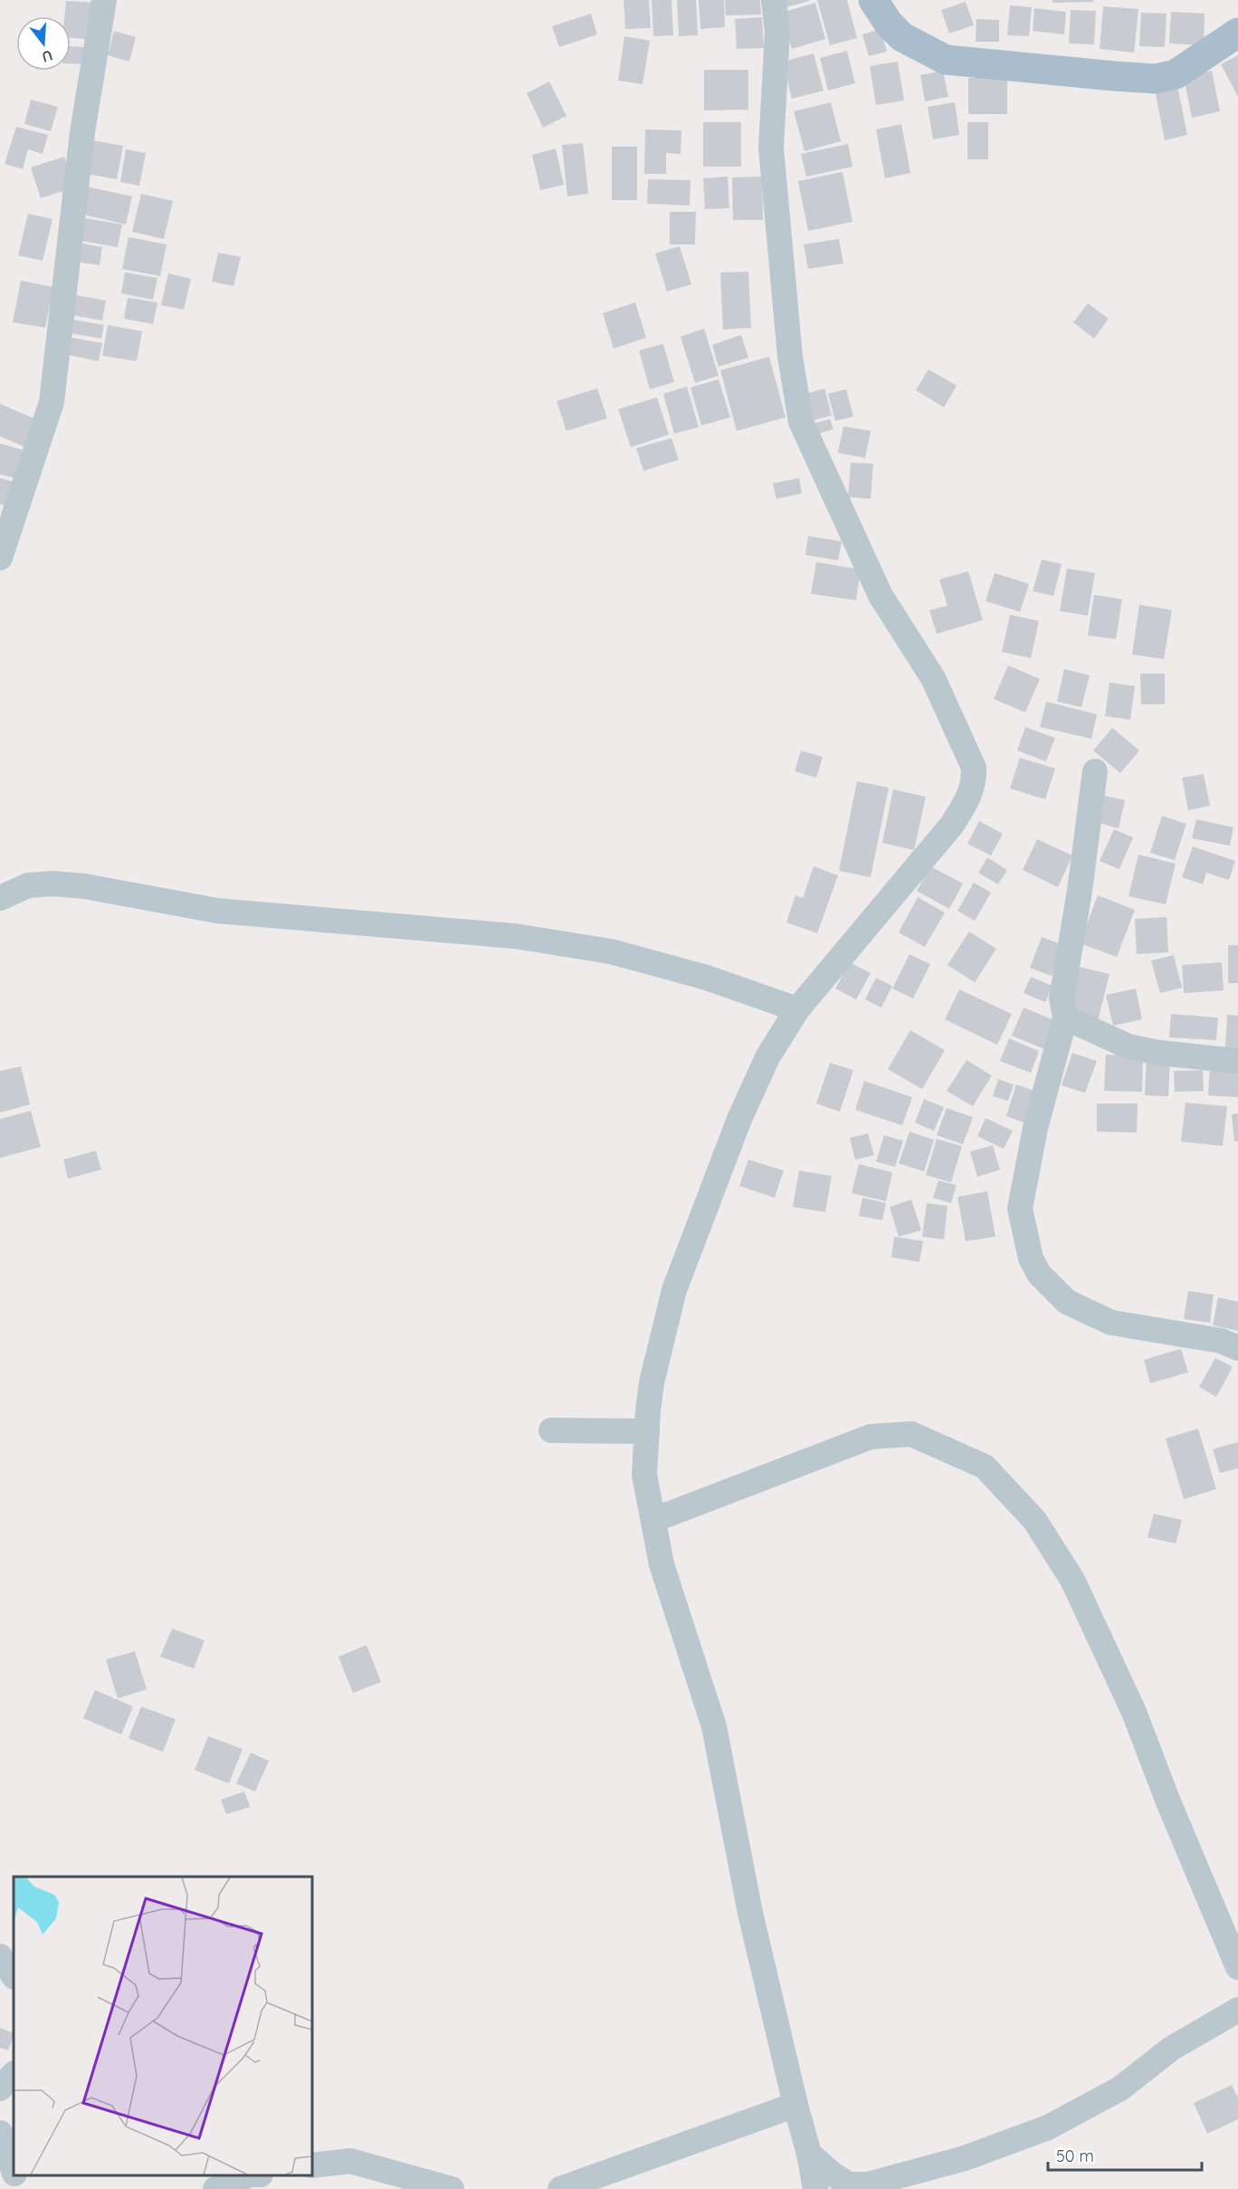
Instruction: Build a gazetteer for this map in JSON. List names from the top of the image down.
{
  "scale_bar": "50 m",
  "north": "bottom"
}
